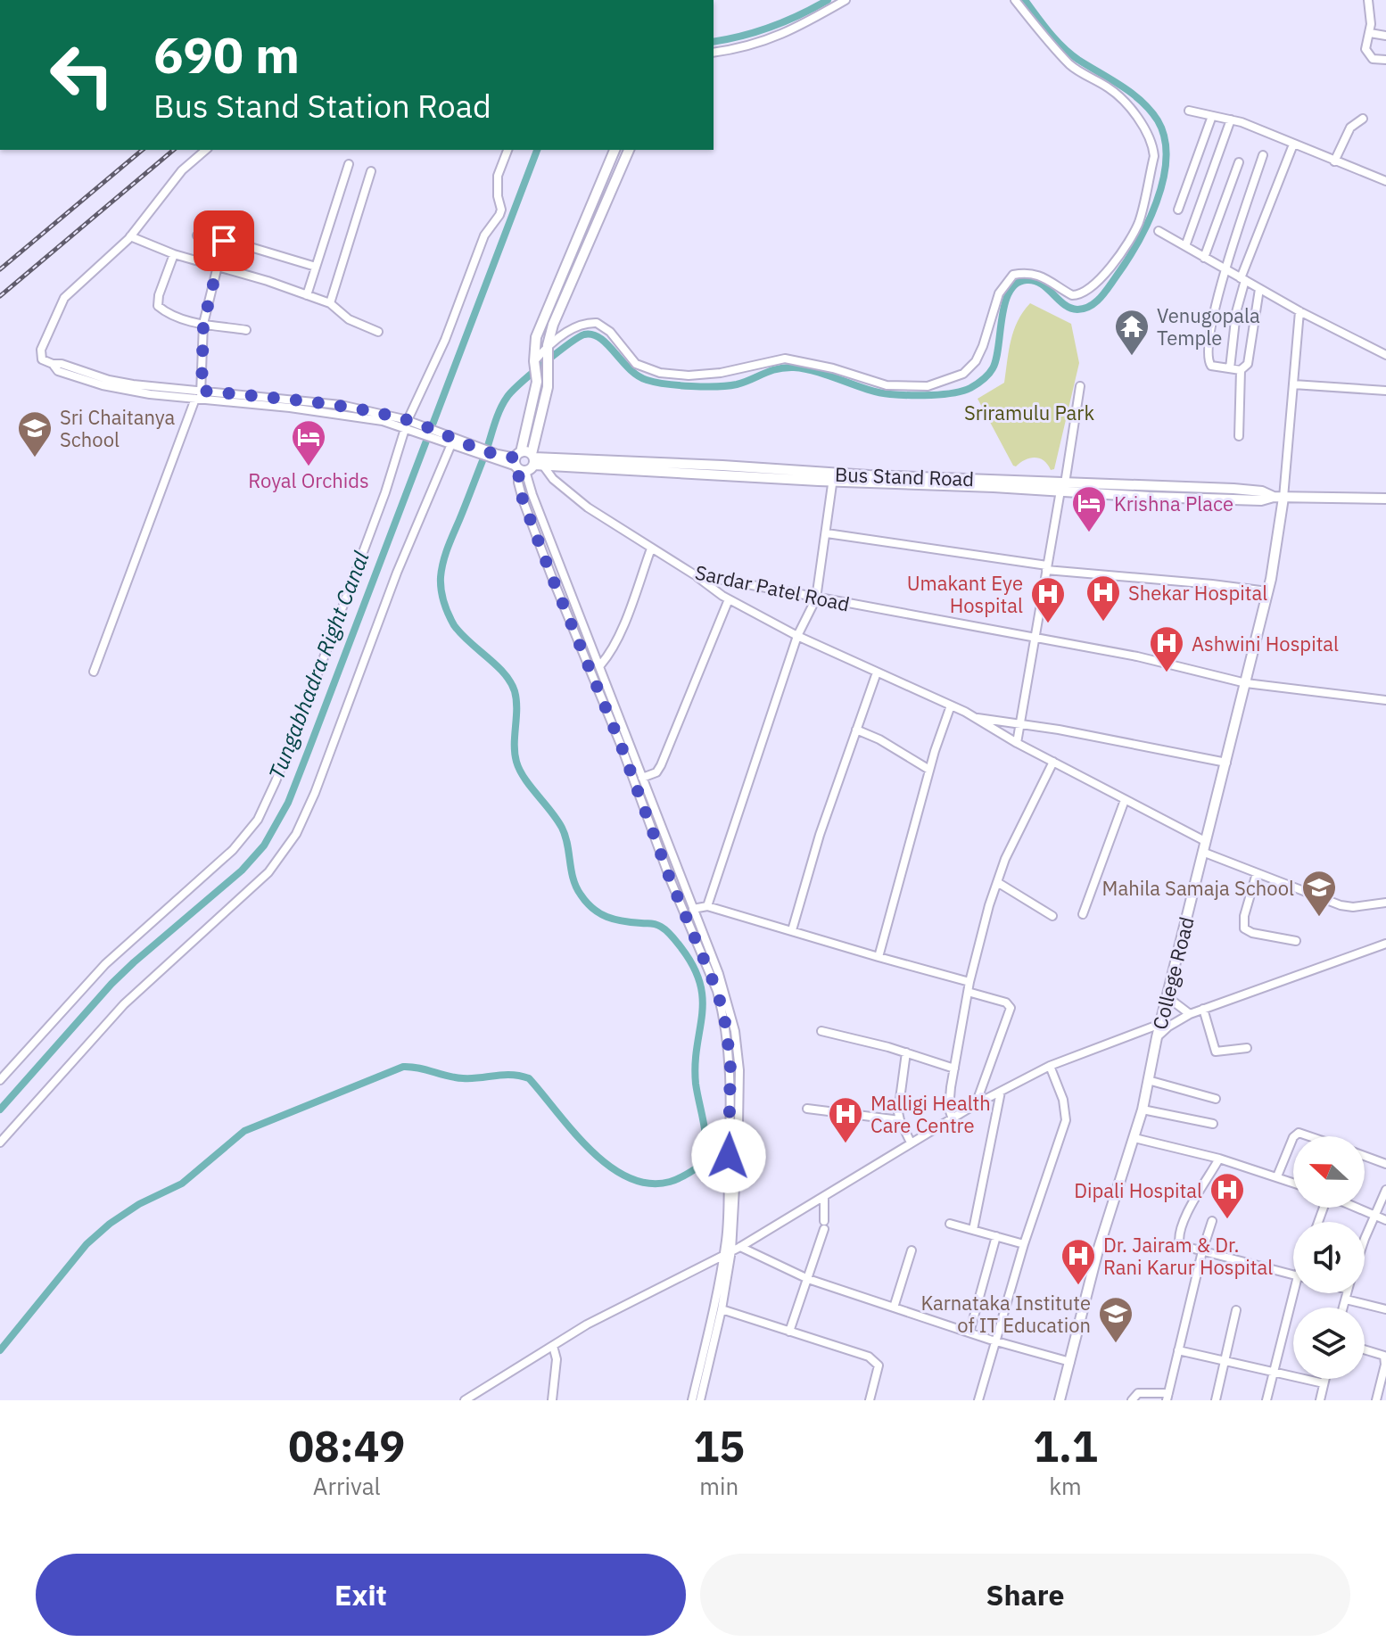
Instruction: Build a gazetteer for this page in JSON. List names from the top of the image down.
{
  "streets": {
    "main road": ["Bus Stand Road", "College Road"],
    "street": ["Sardar Patel Road"]
  },
  "crossings": [
    ["Bus Stand Road", "Sardar Patel Road"],
    ["Bus Stand Road", "College Road"],
    ["Sardar Patel Road", "College Road"]
  ],
  "water": ["Tungabhadra Right Canal"],
  "parks": ["Sriramulu Park"],
  "places": {
    "temple": ["Venugopala Temple"],
    "school or university": ["Sri Chaitanya School", "Mahila Samaja School", "Karnataka Institute of IT Education"],
    "hotel": ["Royal Orchids", "Krishna Place"],
    "hospital": [
      "Shekar Hospital",
      "Umakant Eye Hospital",
      "Ashwini Hospital",
      "Malligi Health Care Centre",
      "Dipali Hospital",
      "Dr. Jairam & Dr. Rani Karur Hospital"
    ]
  },
  "north": "left",
  "page": {
    "turn": ["690 m", "Bus Stand Station Road"],
    "eta": [
      "08:49",
      "Arrival",
      "15",
      "min",
      "1.1",
      "km"
    ],
    "buttons": ["Exit", "Share"]
  }
}
